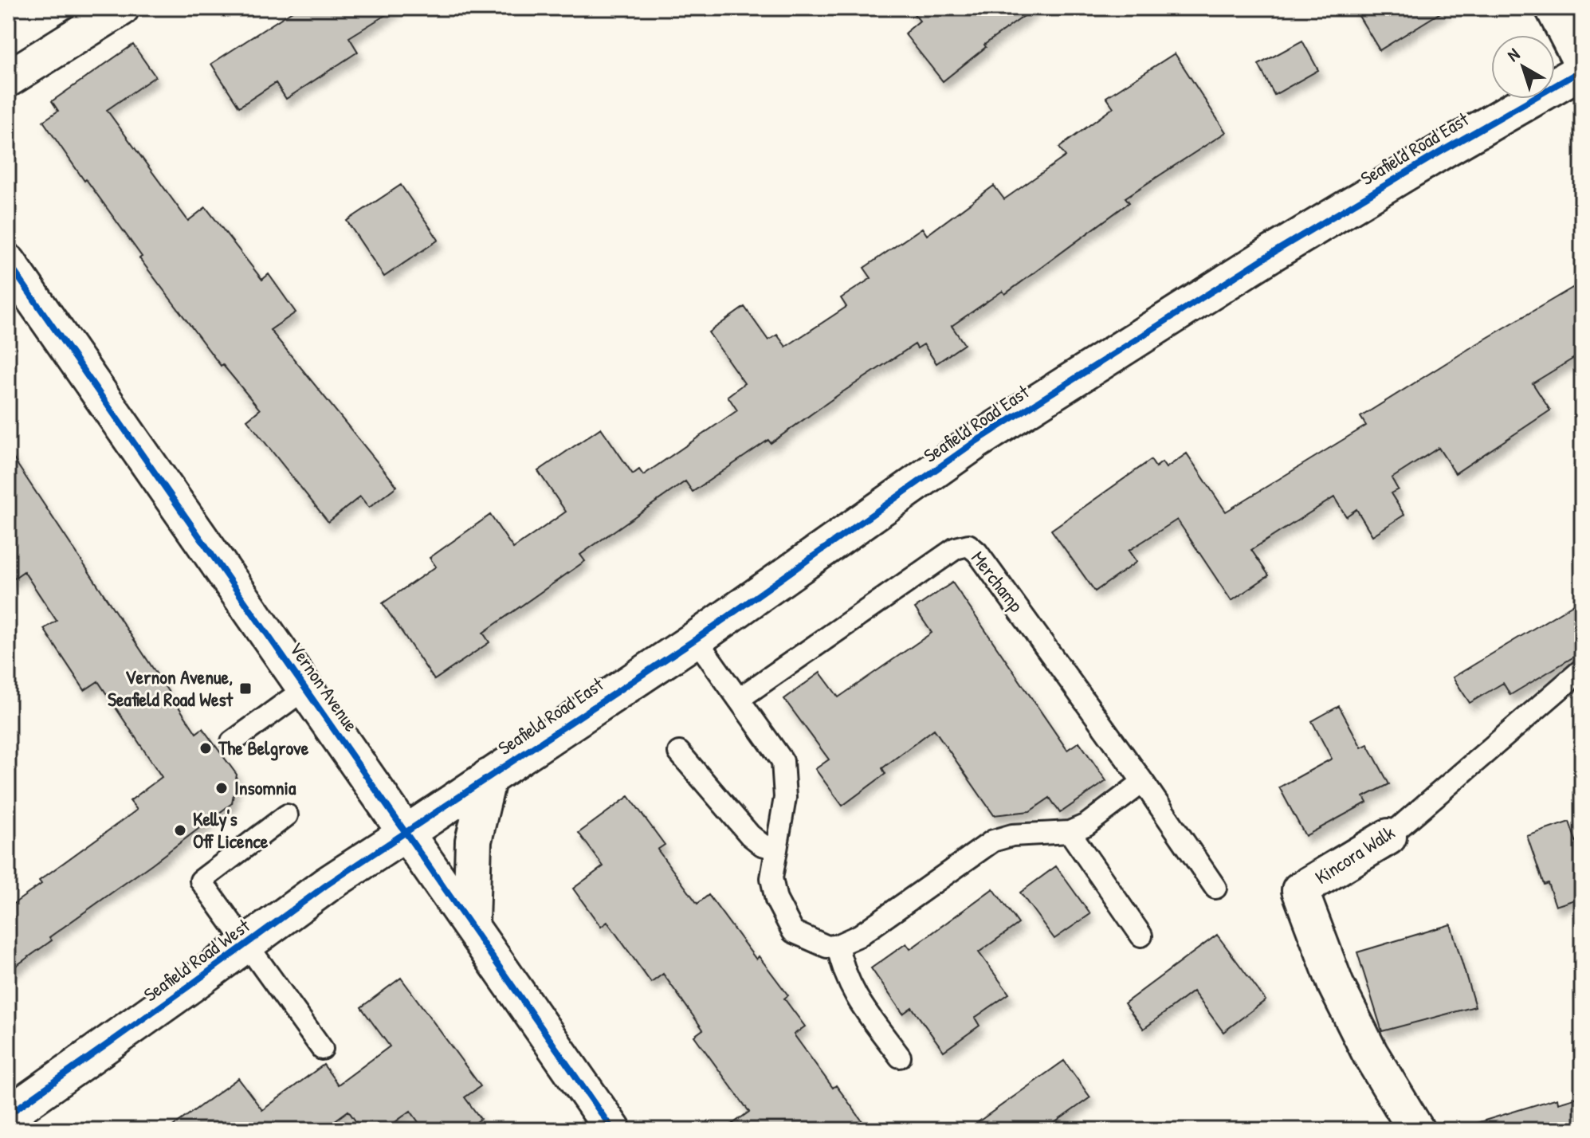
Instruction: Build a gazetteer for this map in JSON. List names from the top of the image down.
{
  "streets": {
    "street": [
      "Seafield Road East",
      "Vernon Avenue",
      "Kincora Walk",
      "Seafield Road West"
    ],
    "lane": ["Merchamp"]
  },
  "crossings": [
    ["Seafield Road East", "Vernon Avenue"],
    ["Seafield Road East", "Seafield Road West"],
    ["Vernon Avenue", "Seafield Road West"]
  ],
  "places": {
    "transit": ["Vernon Avenue, Seafield Road West"],
    "other": ["The Belgrove", "Insomnia", "Kelly's Off Licence"]
  },
  "north": "top left"
}
